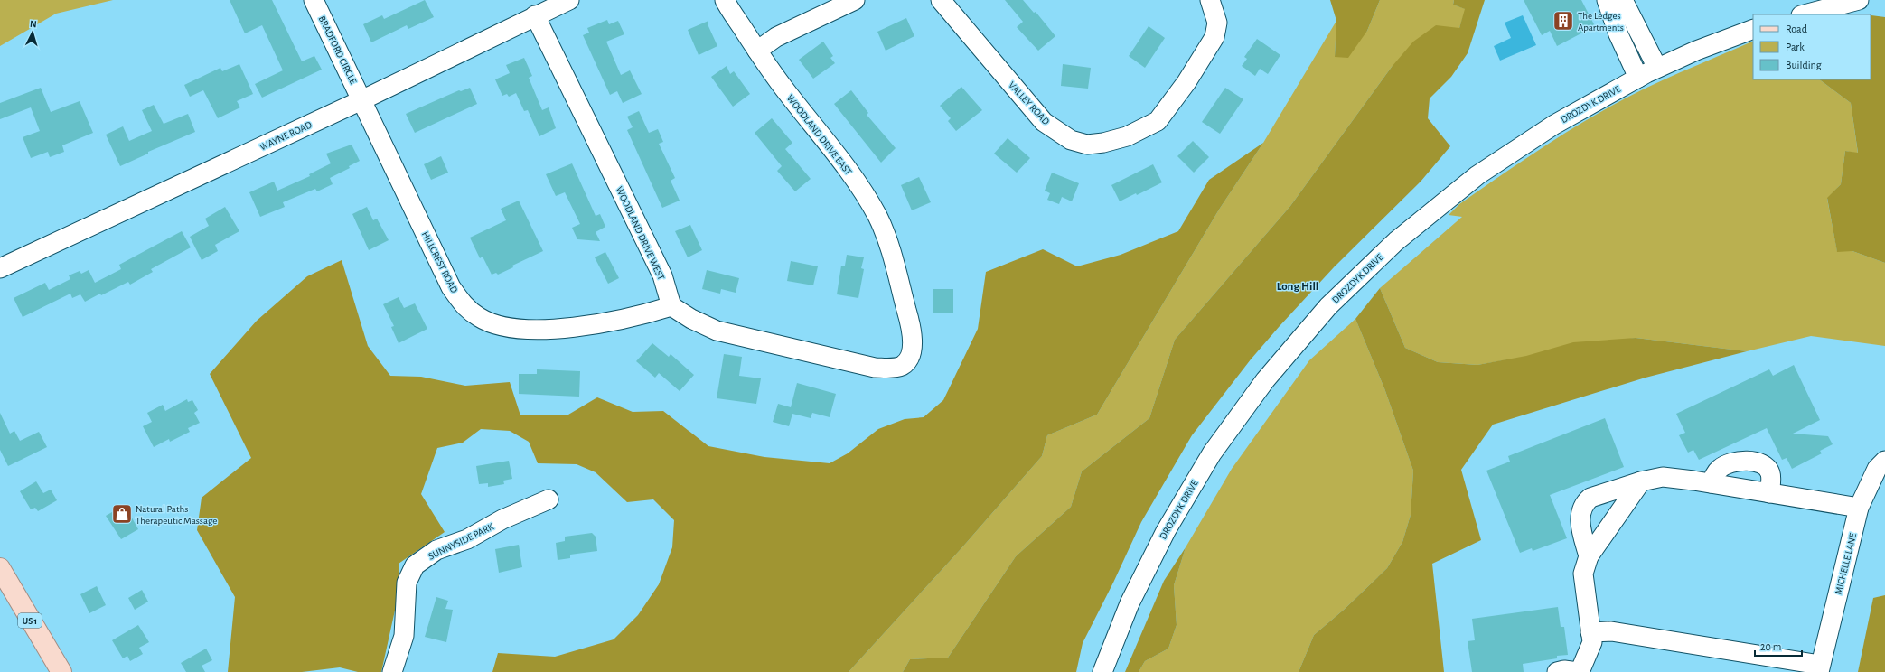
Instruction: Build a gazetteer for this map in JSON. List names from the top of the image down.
{
  "streets": {
    "main road": ["US 1"],
    "street": [
      "BRADFORD CIRCLE",
      "VALLEY ROAD",
      "DROZDYK DRIVE",
      "WOODLAND DRIVE EAST",
      "WAYNE ROAD",
      "WOODLAND DRIVE WEST",
      "HILLCREST ROAD",
      "SUNNYSIDE PARK",
      "MICHELLE LANE"
    ]
  },
  "crossings": [
    ["BRADFORD CIRCLE", "WAYNE ROAD"],
    ["BRADFORD CIRCLE", "HILLCREST ROAD"],
    ["WOODLAND DRIVE EAST", "WOODLAND DRIVE WEST"],
    ["WOODLAND DRIVE EAST", "HILLCREST ROAD"],
    ["WAYNE ROAD", "WOODLAND DRIVE WEST"],
    ["WAYNE ROAD", "HILLCREST ROAD"],
    ["WOODLAND DRIVE WEST", "HILLCREST ROAD"]
  ],
  "districts": ["Long Hill"],
  "places": {
    "building": ["The Ledges Apartments"],
    "shop": ["Natural Paths Therapeutic Massage"]
  },
  "legend": ["Road", "Park", "Building"],
  "scale_bar": "20 m",
  "north": "top"
}
